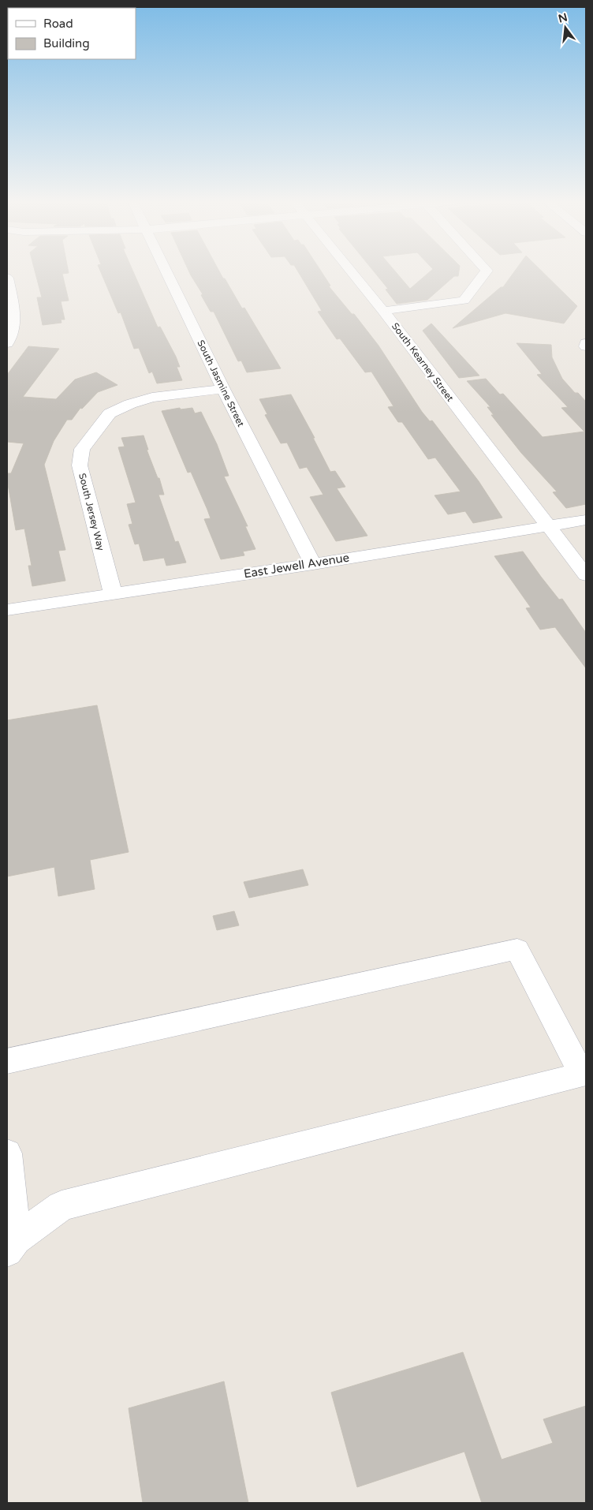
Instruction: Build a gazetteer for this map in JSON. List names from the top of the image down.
{
  "streets": {
    "street": [
      "South Kearney Street",
      "South Jasmine Street",
      "South Jersey Way",
      "East Jewell Avenue"
    ]
  },
  "crossings": [
    ["South Kearney Street", "East Jewell Avenue"],
    ["South Jasmine Street", "South Jersey Way"],
    ["South Jasmine Street", "East Jewell Avenue"],
    ["South Jersey Way", "East Jewell Avenue"]
  ],
  "legend": ["Road", "Building"],
  "north": "top"
}
